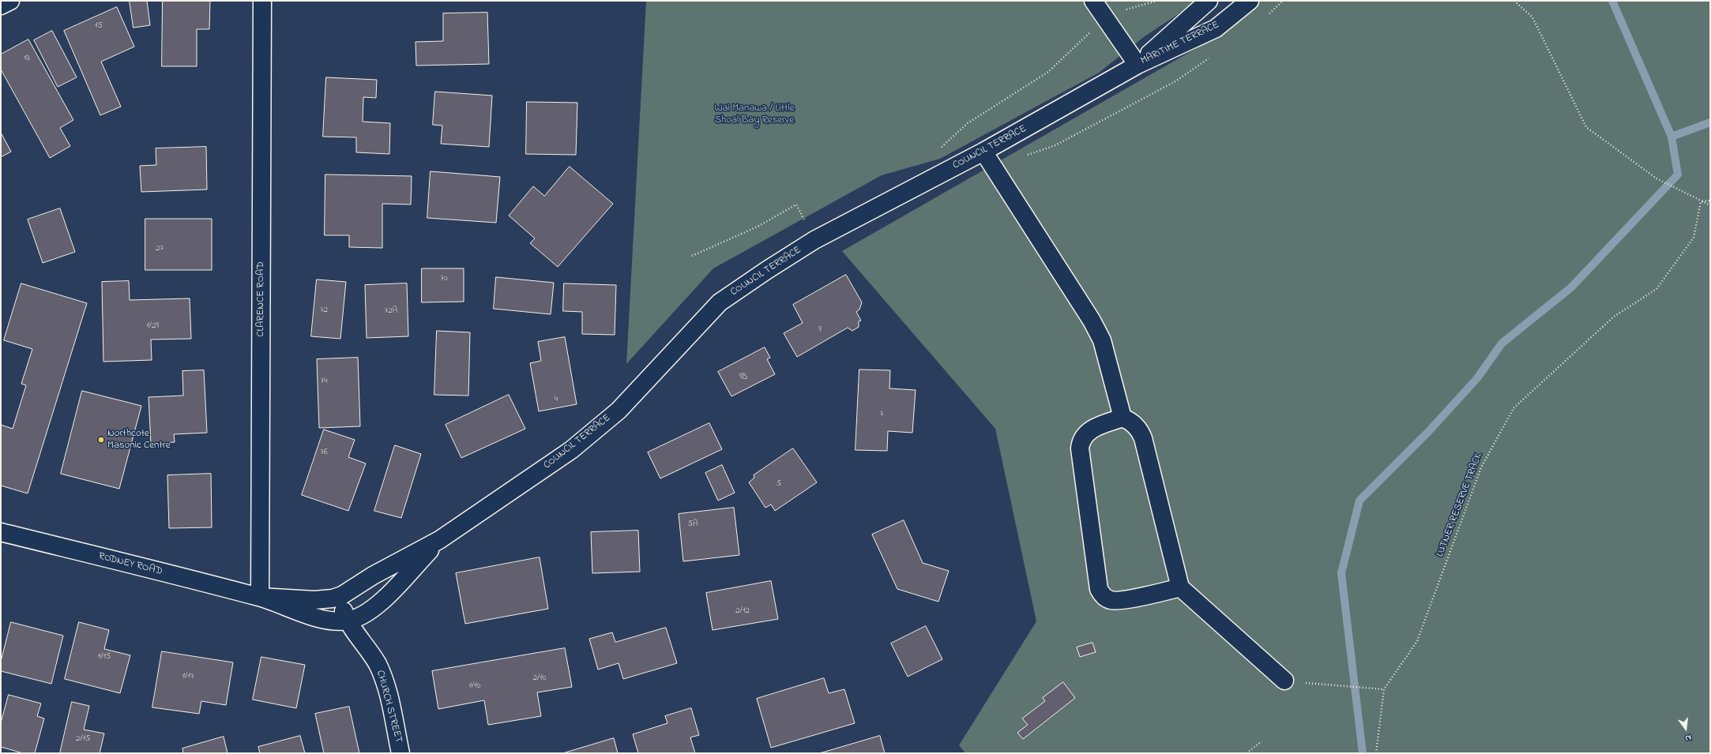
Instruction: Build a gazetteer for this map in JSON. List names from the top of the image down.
{
  "streets": {
    "street": [
      "MARITIME TERRACE",
      "COUNCIL TERRACE",
      "CLARENCE ROAD",
      "RODNEY ROAD",
      "CHURCH STREET"
    ],
    "path": ["LUTNER RESERVE TRACK"]
  },
  "crossings": [
    ["MARITIME TERRACE", "COUNCIL TERRACE"],
    ["COUNCIL TERRACE", "RODNEY ROAD"],
    ["COUNCIL TERRACE", "CHURCH STREET"],
    ["CLARENCE ROAD", "RODNEY ROAD"],
    ["RODNEY ROAD", "CHURCH STREET"]
  ],
  "parks": ["Wai Manawa / Little Shoal Bay Reserve"],
  "places": ["Northcote Masonic Centre"],
  "house_numbers": [
    "15",
    "13",
    "27",
    "70",
    "72",
    "72A",
    "1/29",
    "9",
    "9B",
    "74",
    "4",
    "7",
    "76",
    "5",
    "5A",
    "2/12",
    "1/15",
    "1/17",
    "2/10",
    "1/10",
    "2/15"
  ],
  "north": "bottom"
}
